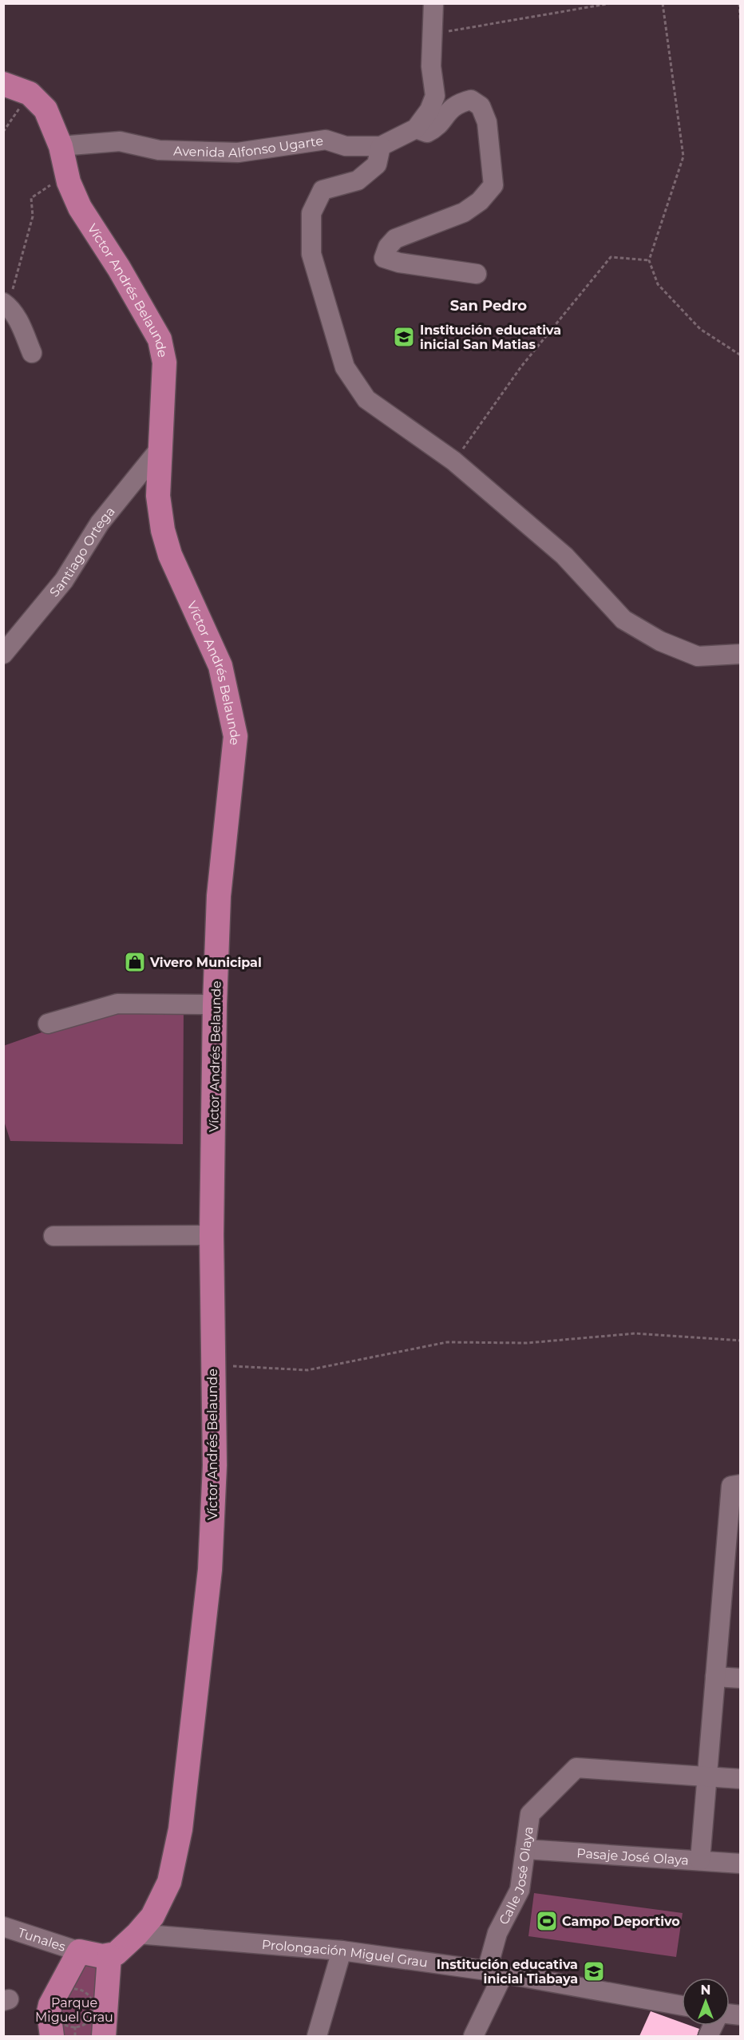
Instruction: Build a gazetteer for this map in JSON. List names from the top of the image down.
{
  "streets": {
    "main road": ["Víctor Andrés Belaunde"],
    "street": [
      "Avenida Alfonso Ugarte",
      "Santiago Ortega",
      "Pasaje José Olaya",
      "Calle José Olaya",
      "Tunales",
      "Prolongación Miguel Grau"
    ]
  },
  "crossings": [
    ["Avenida Alfonso Ugarte", "Víctor Andrés Belaunde"],
    ["Víctor Andrés Belaunde", "Santiago Ortega"],
    ["Víctor Andrés Belaunde", "Prolongación Miguel Grau"],
    ["Pasaje José Olaya", "Calle José Olaya"],
    ["Calle José Olaya", "Prolongación Miguel Grau"]
  ],
  "districts": ["San Pedro"],
  "parks": ["Parque Miguel Grau"],
  "places": {
    "school or university": ["Institución educativa inicial San Matias", "Institución educativa inicial Tiabaya"],
    "shop": ["Vivero Municipal"],
    "sports": ["Campo Deportivo"]
  },
  "north": "top"
}
